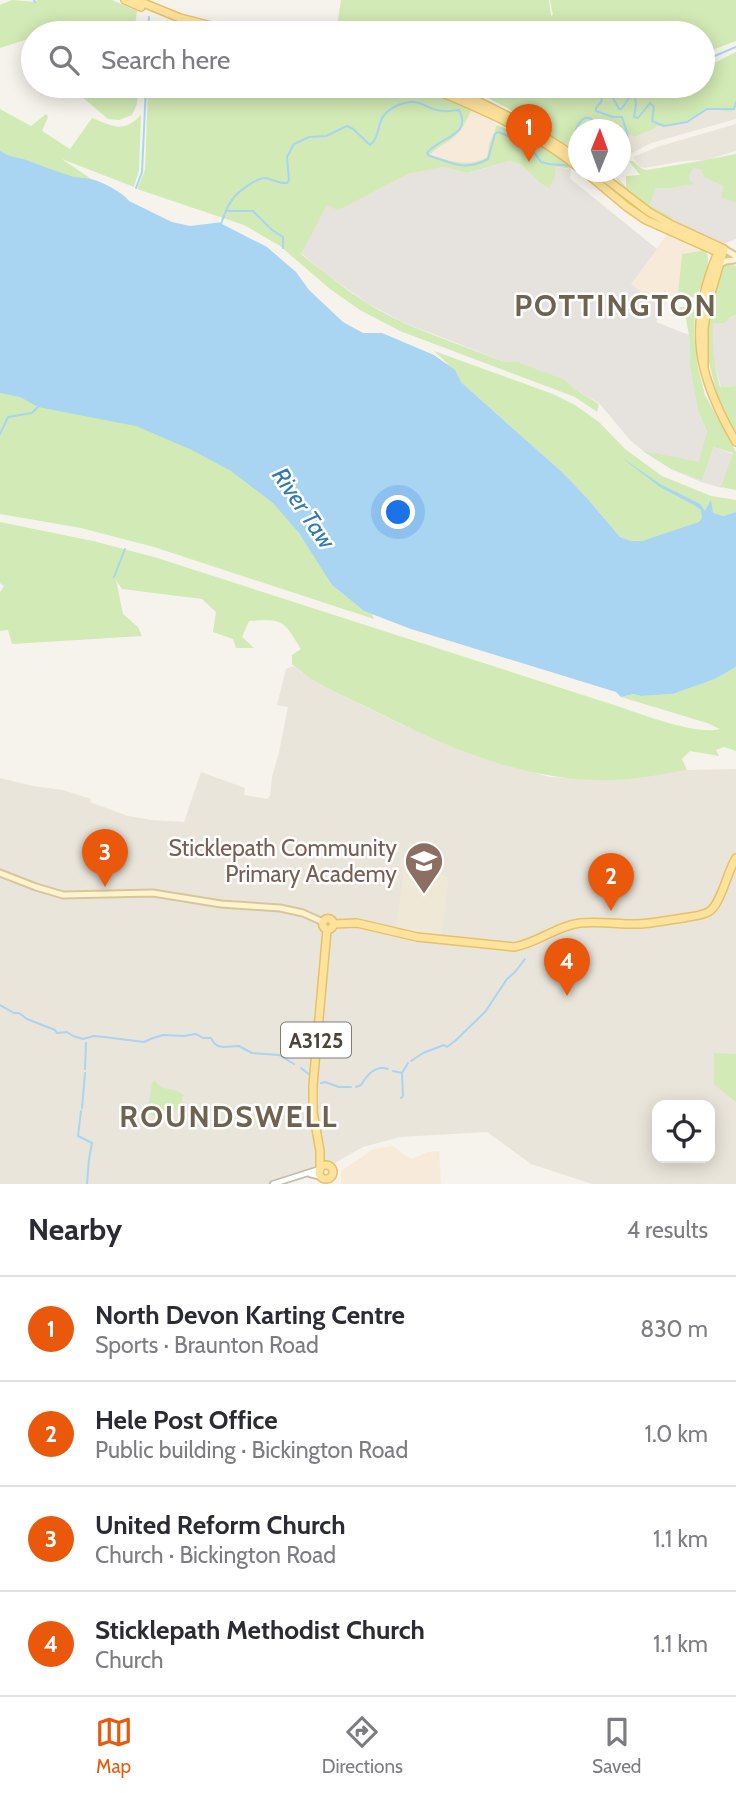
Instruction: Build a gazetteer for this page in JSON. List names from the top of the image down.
{
  "streets": {
    "main road": ["A3125"]
  },
  "districts": ["POTTINGTON", "ROUNDSWELL"],
  "water": ["River Taw"],
  "places": {
    "school or university": ["Sticklepath Community Primary Academy"]
  },
  "north": "top",
  "page": {
    "search": "Search here",
    "pins": [
      "1",
      "3",
      "2",
      "4"
    ],
    "heading": ["Nearby", "4 results"],
    "list": [
      {
        "mark": "1",
        "name": "North Devon Karting Centre",
        "note": "Sports · Braunton Road",
        "value": "830 m"
      },
      {
        "mark": "2",
        "name": "Hele Post Office",
        "note": "Public building · Bickington Road",
        "value": "1.0 km"
      },
      {
        "mark": "3",
        "name": "United Reform Church",
        "note": "Church · Bickington Road",
        "value": "1.1 km"
      },
      {
        "mark": "4",
        "name": "Sticklepath Methodist Church",
        "note": "Church",
        "value": "1.1 km"
      }
    ],
    "nav": ["Map", "Directions", "Saved"]
  }
}
